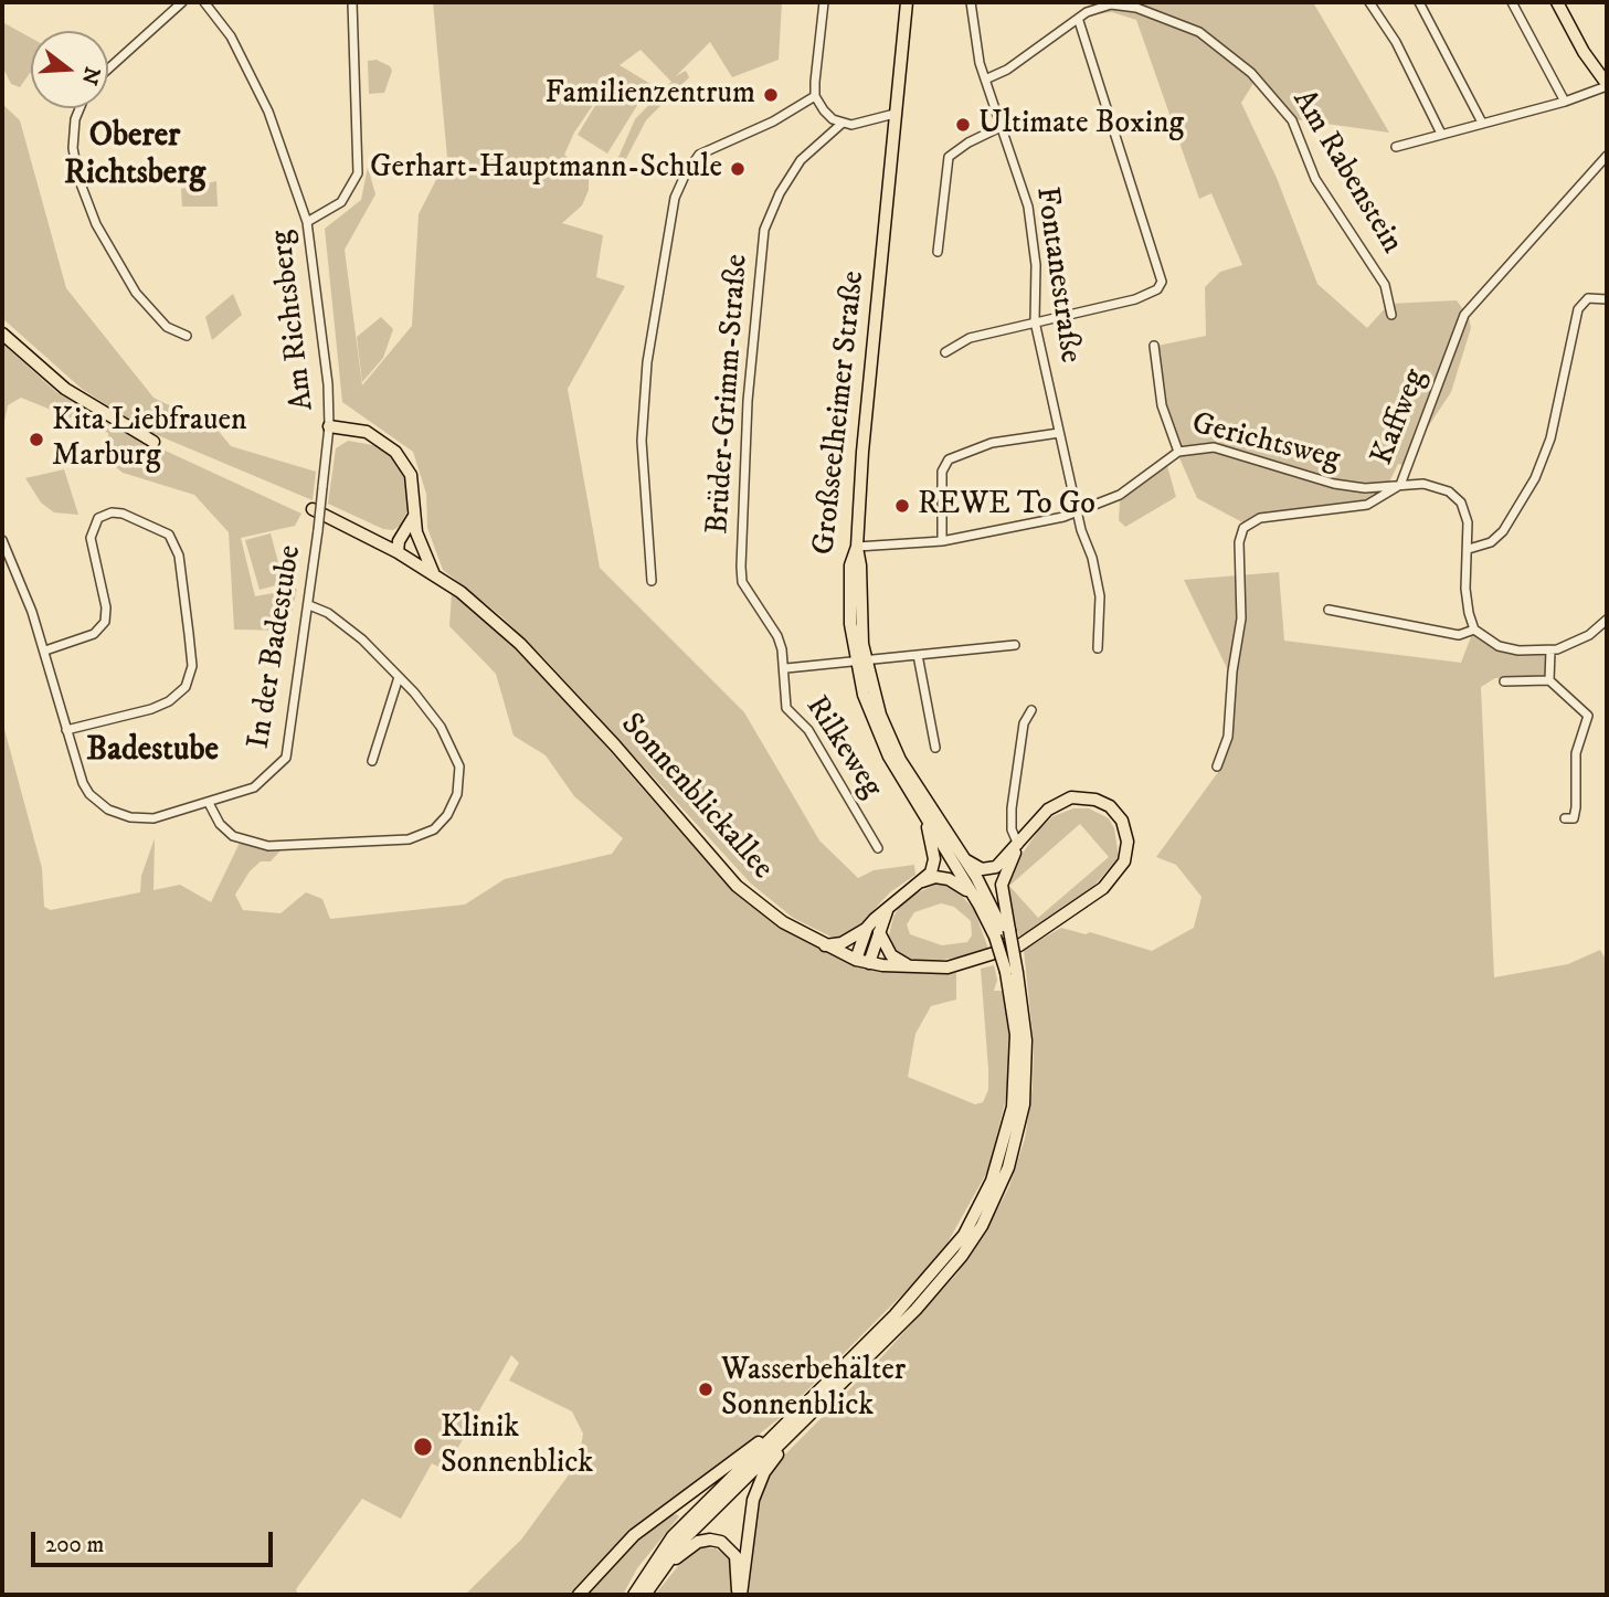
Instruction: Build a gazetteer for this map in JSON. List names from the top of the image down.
{
  "streets": {
    "main road": ["Großseelheimer Straße", "Sonnenblickallee"],
    "street": [
      "Am Rabenstein",
      "Fontanestraße",
      "Am Richtsberg",
      "Brüder-Grimm-Straße",
      "Kaffweg",
      "Gerichtsweg",
      "In der Badestube",
      "Rilkeweg"
    ]
  },
  "crossings": [
    ["Am Rabenstein", "Fontanestraße"],
    ["Am Richtsberg", "In der Badestube"],
    ["Brüder-Grimm-Straße", "Rilkeweg"],
    ["Kaffweg", "Gerichtsweg"]
  ],
  "districts": ["Oberer Richtsberg", "Badestube"],
  "places": [
    "Familienzentrum",
    "Ultimate Boxing",
    "Gerhart-Hauptmann-Schule",
    "Kita Liebfrauen Marburg",
    "REWE To Go",
    "Wasserbehälter Sonnenblick",
    "Klinik Sonnenblick"
  ],
  "scale_bar": "200 m",
  "north": "right"
}
